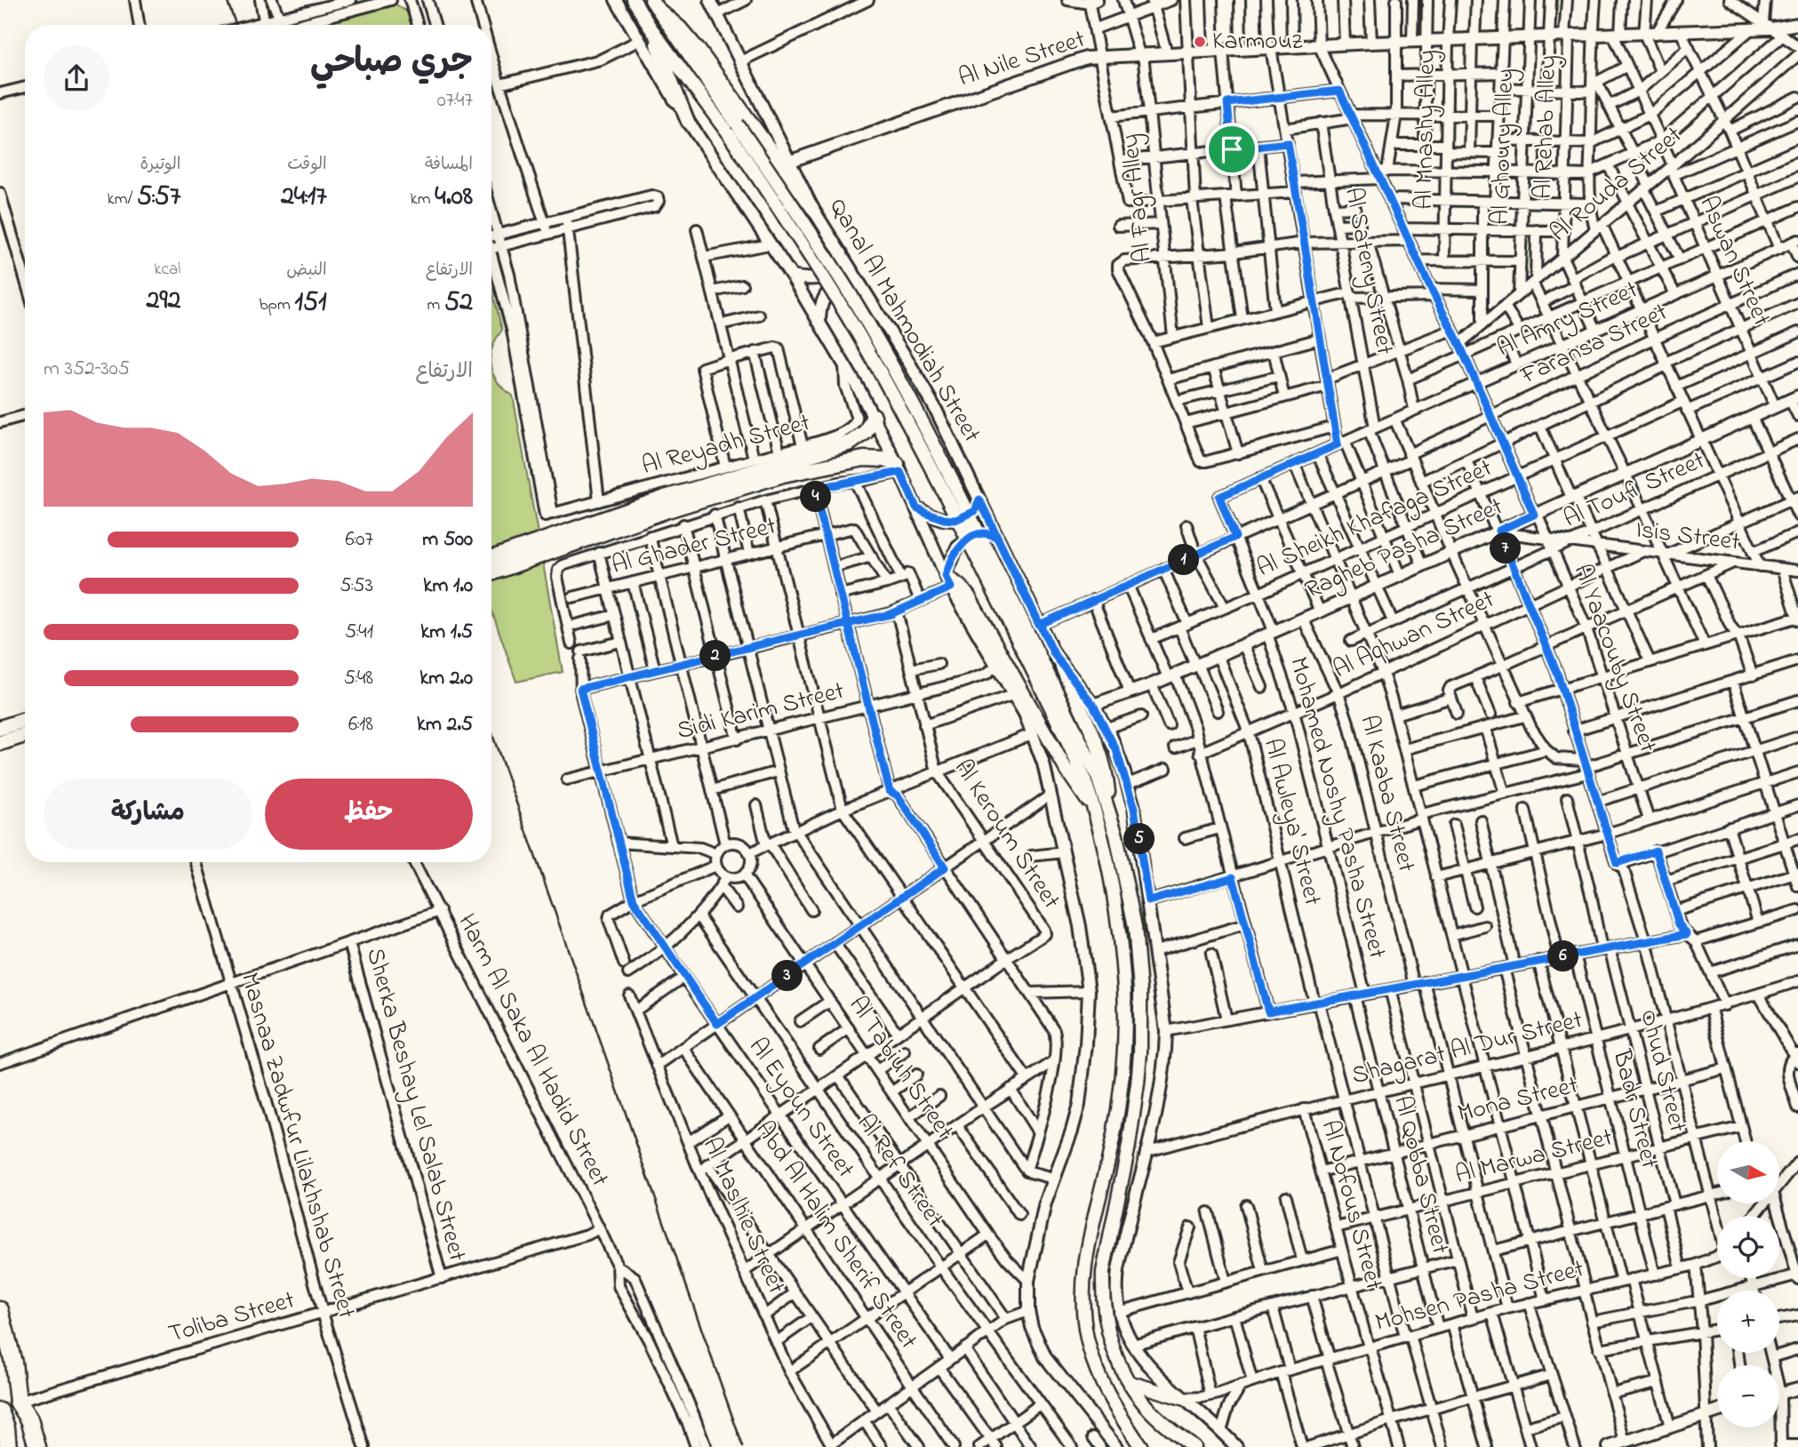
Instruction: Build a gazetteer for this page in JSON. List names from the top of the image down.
{
  "streets": {
    "street": [
      "Al Nile Street",
      "Al Rehab Alley",
      "Al Mnashy Alley",
      "Al Ghoury Alley",
      "Al Rouda Street",
      "Al Fagr Alley",
      "Aswan Street",
      "Al Sateny Street",
      "Al Amry Street",
      "Qanal Al Mahmodiah Street",
      "Faransa Street",
      "Al Reyadh Street",
      "Al Toufi Street",
      "Al Sheikh Khafaga Street",
      "Isis Street",
      "Al Ghader Street",
      "Ragheb Pasha Street",
      "Al Aqhwan Street",
      "Al Yaacouby Street",
      "Sidi Karim Street",
      "Al Kaaba Street",
      "Mohamed Noshy Pasha Street",
      "Al Awleya' Street",
      "Al Keroum Street",
      "Shagarat Al Dur Street",
      "Harm Al Saka Al Hadid Street",
      "Al Tabiuh Street",
      "Ohud Street",
      "Mona Street",
      "Sherka Beshay Lel Salab Street",
      "Al Eyoun Street",
      "Badr Street",
      "Masnaa Zadwfur Lilakhshab Street",
      "Al Marwa Street",
      "Al Ref Street",
      "Al Qobba Street",
      "Al Nofous Street",
      "Al Maslhie Street",
      "Abd Al Halim Sherif Street",
      "Mohsen Pasha Street",
      "Toliba Street"
    ]
  },
  "crossings": [
    ["Al Nile Street", "Al Rehab Alley"],
    ["Al Nile Street", "Al Mnashy Alley"],
    ["Al Nile Street", "Al Ghoury Alley"],
    ["Al Nile Street", "Al Fagr Alley"],
    ["Al Nile Street", "Aswan Street"],
    ["Al Nile Street", "Qanal Al Mahmodiah Street"],
    ["Al Nile Street", "Al Yaacouby Street"],
    ["Al Rehab Alley", "Al Rouda Street"],
    ["Al Ghoury Alley", "Al Rouda Street"],
    ["Al Rouda Street", "Aswan Street"],
    ["Al Rouda Street", "Al Yaacouby Street"],
    ["Aswan Street", "Al Amry Street"],
    ["Aswan Street", "Faransa Street"],
    ["Aswan Street", "Al Sheikh Khafaga Street"],
    ["Aswan Street", "Ragheb Pasha Street"],
    ["Al Sateny Street", "Al Amry Street"],
    ["Al Sateny Street", "Faransa Street"],
    ["Al Sateny Street", "Al Sheikh Khafaga Street"],
    ["Al Sateny Street", "Ragheb Pasha Street"],
    ["Al Amry Street", "Al Yaacouby Street"],
    ["Al Amry Street", "Mohamed Noshy Pasha Street"],
    ["Qanal Al Mahmodiah Street", "Faransa Street"],
    ["Qanal Al Mahmodiah Street", "Ragheb Pasha Street"],
    ["Qanal Al Mahmodiah Street", "Shagarat Al Dur Street"],
    ["Qanal Al Mahmodiah Street", "Mohsen Pasha Street"],
    ["Faransa Street", "Al Yaacouby Street"],
    ["Faransa Street", "Mohamed Noshy Pasha Street"],
    ["Al Toufi Street", "Isis Street"],
    ["Al Toufi Street", "Al Yaacouby Street"],
    ["Al Sheikh Khafaga Street", "Al Yaacouby Street"],
    ["Al Sheikh Khafaga Street", "Mohamed Noshy Pasha Street"],
    ["Isis Street", "Ragheb Pasha Street"],
    ["Isis Street", "Al Aqhwan Street"],
    ["Isis Street", "Al Yaacouby Street"],
    ["Ragheb Pasha Street", "Al Yaacouby Street"],
    ["Ragheb Pasha Street", "Al Kaaba Street"],
    ["Ragheb Pasha Street", "Mohamed Noshy Pasha Street"],
    ["Ragheb Pasha Street", "Al Awleya' Street"],
    ["Al Aqhwan Street", "Al Yaacouby Street"],
    ["Al Aqhwan Street", "Al Kaaba Street"],
    ["Al Aqhwan Street", "Mohamed Noshy Pasha Street"],
    ["Al Aqhwan Street", "Al Awleya' Street"],
    ["Sidi Karim Street", "Al Keroum Street"],
    ["Sidi Karim Street", "Al Eyoun Street"],
    ["Mohamed Noshy Pasha Street", "Al Qobba Street"],
    ["Al Awleya' Street", "Shagarat Al Dur Street"],
    ["Al Awleya' Street", "Mona Street"],
    ["Al Awleya' Street", "Al Marwa Street"],
    ["Al Awleya' Street", "Mohsen Pasha Street"],
    ["Shagarat Al Dur Street", "Ohud Street"],
    ["Shagarat Al Dur Street", "Badr Street"],
    ["Shagarat Al Dur Street", "Al Qobba Street"],
    ["Shagarat Al Dur Street", "Al Nofous Street"],
    ["Harm Al Saka Al Hadid Street", "Toliba Street"],
    ["Ohud Street", "Mona Street"],
    ["Ohud Street", "Al Marwa Street"],
    ["Ohud Street", "Mohsen Pasha Street"],
    ["Mona Street", "Badr Street"],
    ["Mona Street", "Al Qobba Street"],
    ["Mona Street", "Al Nofous Street"],
    ["Sherka Beshay Lel Salab Street", "Toliba Street"],
    ["Badr Street", "Al Marwa Street"],
    ["Badr Street", "Mohsen Pasha Street"],
    ["Masnaa Zadwfur Lilakhshab Street", "Toliba Street"],
    ["Al Marwa Street", "Al Qobba Street"],
    ["Al Marwa Street", "Al Nofous Street"],
    ["Al Qobba Street", "Mohsen Pasha Street"],
    ["Al Nofous Street", "Mohsen Pasha Street"]
  ],
  "places": ["Karmouz"],
  "north": "right",
  "page": {
    "heading": ["جري صباحي", "07:47"],
    "stats": [
      ["المسافة", "4.08 km"],
      ["الوقت", "24:17"],
      ["الوتيرة", "5:57 /km"],
      ["الارتفاع", "52 m"],
      ["النبض", "151 bpm"],
      ["kcal", "292"]
    ],
    "chart": ["الارتفاع", "305–352 m"],
    "pins": [
      "4",
      "7",
      "1",
      "2",
      "5",
      "6",
      "3"
    ],
    "list": [
      {
        "name": "500 m",
        "note": "6:07"
      },
      {
        "name": "1.0 km",
        "note": "5:53"
      },
      {
        "name": "1.5 km",
        "note": "5:41"
      },
      {
        "name": "2.0 km",
        "note": "5:48"
      },
      {
        "name": "2.5 km",
        "note": "6:18"
      }
    ],
    "buttons": ["حفظ", "مشاركة"],
    "map_buttons": ["+", "−"]
  }
}
